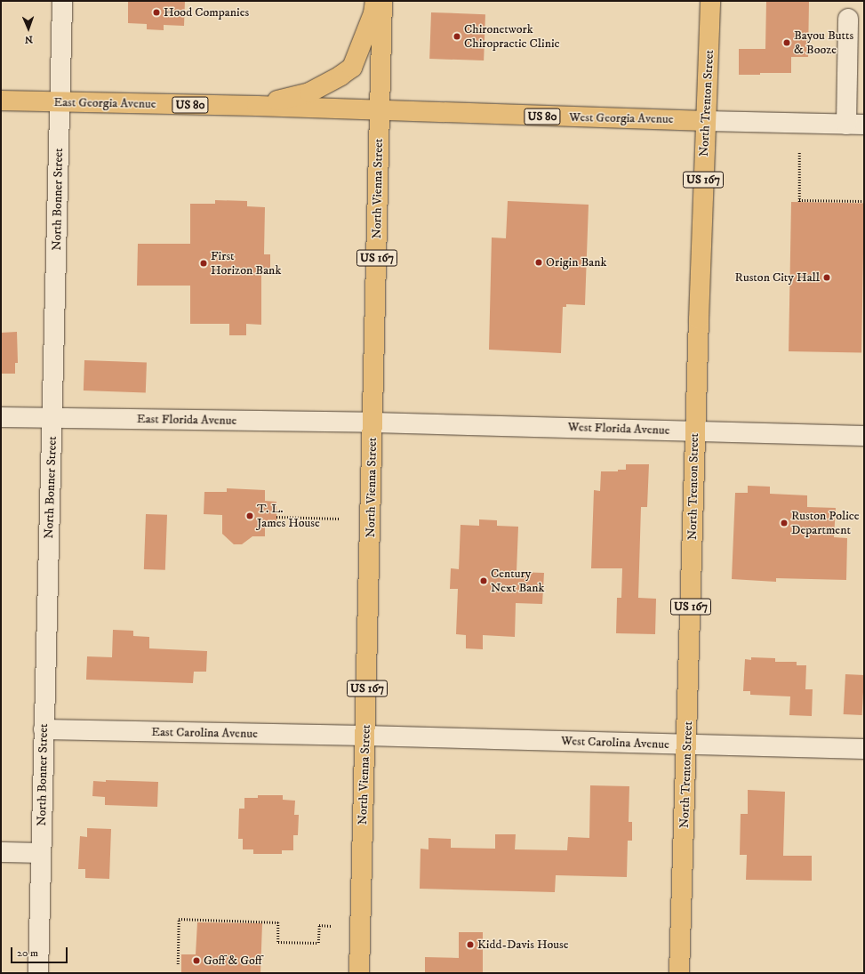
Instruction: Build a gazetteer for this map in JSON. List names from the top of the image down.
{
  "streets": {
    "main road": [
      "East Georgia Avenue",
      "North Trenton Street",
      "US 80",
      "West Georgia Avenue",
      "US 167",
      "North Vienna Street"
    ],
    "street": [
      "North Bonner Street",
      "East Florida Avenue",
      "West Florida Avenue",
      "East Carolina Avenue",
      "West Carolina Avenue"
    ]
  },
  "crossings": [
    ["East Georgia Avenue", "West Georgia Avenue"],
    ["East Georgia Avenue", "North Vienna Street"],
    ["East Georgia Avenue", "North Bonner Street"],
    ["North Trenton Street", "West Georgia Avenue"],
    ["North Trenton Street", "West Florida Avenue"],
    ["North Trenton Street", "West Carolina Avenue"],
    ["West Georgia Avenue", "North Vienna Street"],
    ["North Vienna Street", "East Florida Avenue"],
    ["North Vienna Street", "West Florida Avenue"],
    ["North Vienna Street", "East Carolina Avenue"],
    ["North Vienna Street", "West Carolina Avenue"],
    ["North Bonner Street", "East Florida Avenue"],
    ["North Bonner Street", "East Carolina Avenue"],
    ["East Florida Avenue", "West Florida Avenue"],
    ["East Carolina Avenue", "West Carolina Avenue"]
  ],
  "places": [
    "Hood Companies",
    "Chironetwork Chiropractic Clinic",
    "Bayou Butts & Booze",
    "Origin Bank",
    "First Horizon Bank",
    "Ruston City Hall",
    "T. L. James House",
    "Ruston Police Department",
    "Century Next Bank",
    "Kidd-Davis House",
    "Goff & Goff"
  ],
  "scale_bar": "20 m",
  "north": "bottom"
}
